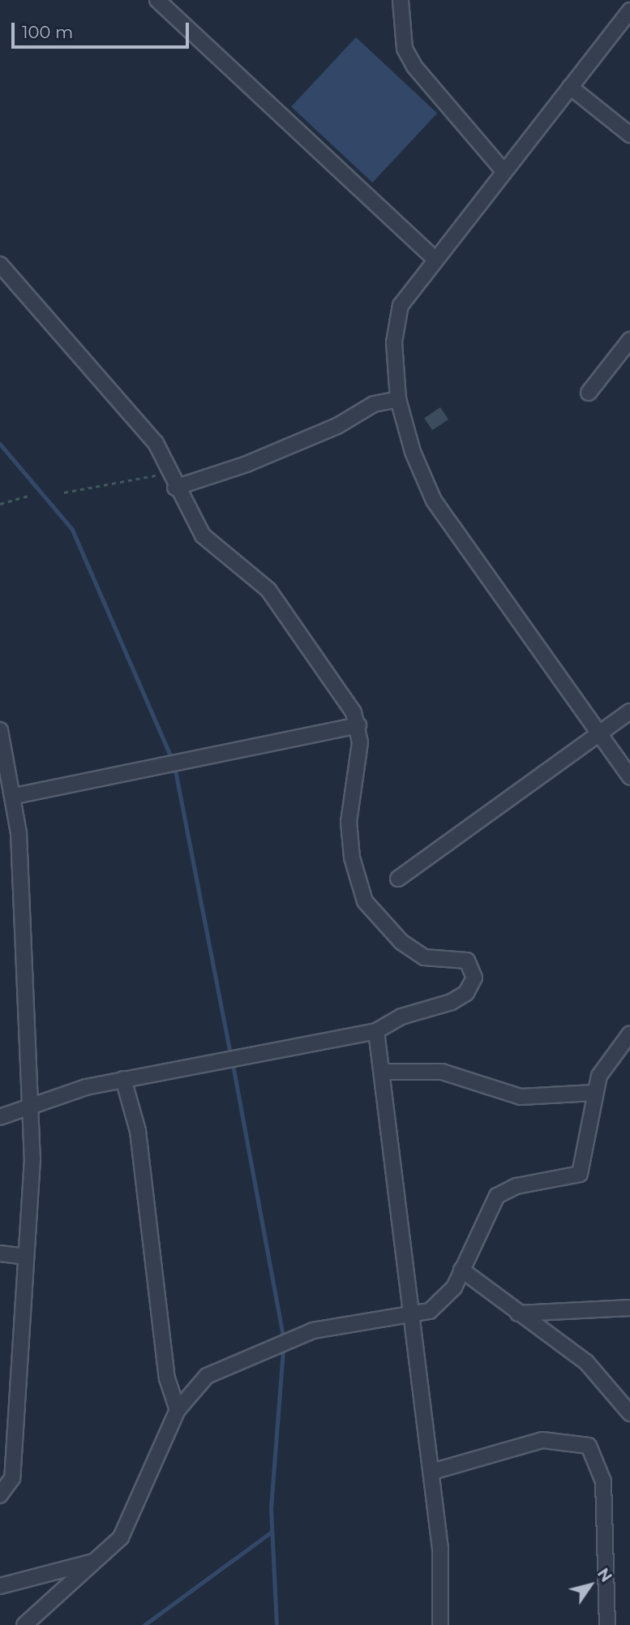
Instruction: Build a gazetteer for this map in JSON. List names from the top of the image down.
{
  "scale_bar": "100 m",
  "north": "top right"
}
